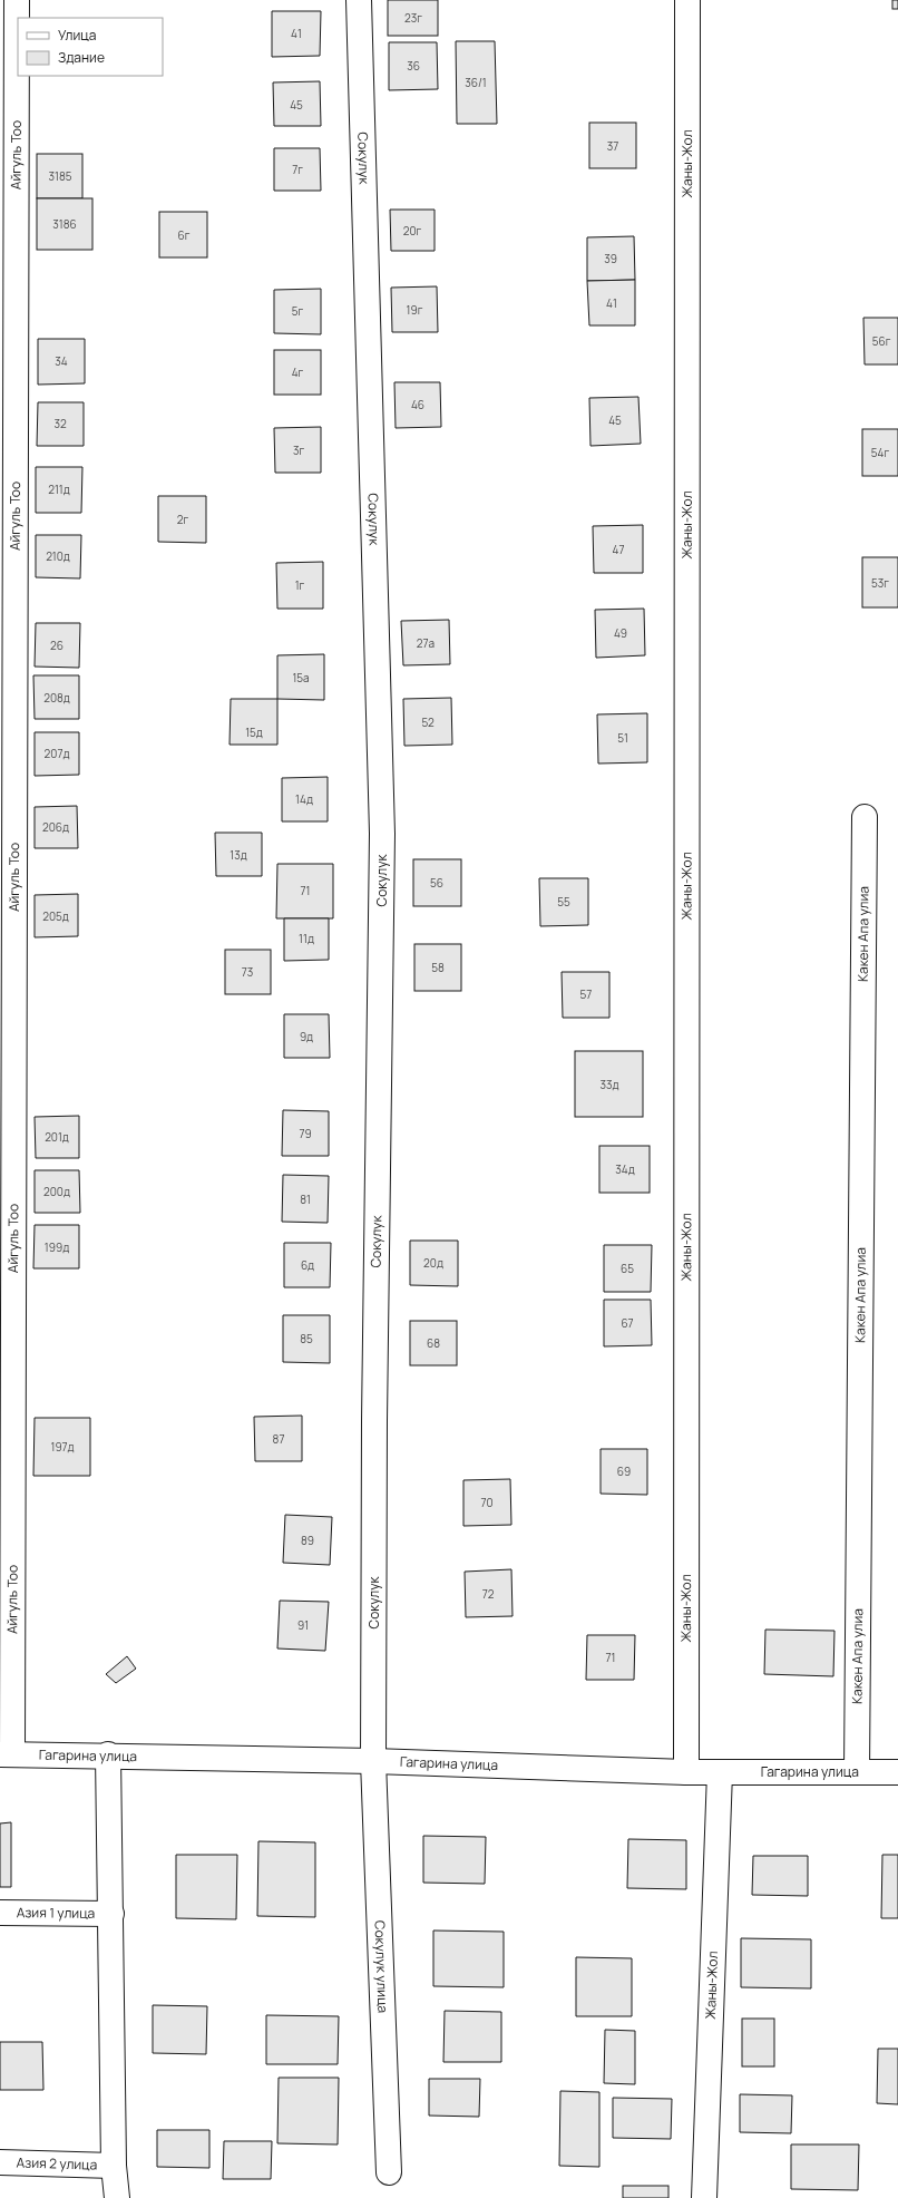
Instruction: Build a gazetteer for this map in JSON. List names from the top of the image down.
{
  "streets": {
    "street": [
      "Айгуль Тоо",
      "Сокулук",
      "Жаны-Жол",
      "Какен Апа улиа",
      "Гагарина улица",
      "Азия 1 улица",
      "Сокулук улица",
      "Азия 2 улица"
    ]
  },
  "crossings": [
    ["Айгуль Тоо", "Гагарина улица"],
    ["Сокулук", "Гагарина улица"],
    ["Сокулук", "Сокулук улица"],
    ["Жаны-Жол", "Гагарина улица"],
    ["Какен Апа улиа", "Гагарина улица"],
    ["Гагарина улица", "Сокулук улица"]
  ],
  "house_numbers": [
    "23г",
    "41",
    "36",
    "36/1",
    "45",
    "37",
    "7г",
    "3185",
    "3186",
    "20г",
    "6г",
    "39",
    "41",
    "19г",
    "5г",
    "56г",
    "34",
    "4г",
    "46",
    "45",
    "32",
    "3г",
    "54г",
    "211д",
    "2г",
    "47",
    "210д",
    "53г",
    "1г",
    "49",
    "27а",
    "26",
    "15а",
    "208д",
    "52",
    "15д",
    "51",
    "207д",
    "14д",
    "206д",
    "13д",
    "56",
    "71",
    "55",
    "205д",
    "11д",
    "58",
    "73",
    "57",
    "9д",
    "33д",
    "79",
    "201д",
    "34д",
    "200д",
    "81",
    "199д",
    "20д",
    "6д",
    "65",
    "67",
    "85",
    "68",
    "87",
    "197д",
    "69",
    "70",
    "89",
    "72",
    "91",
    "71"
  ],
  "legend": ["Улица", "Здание"]
}
